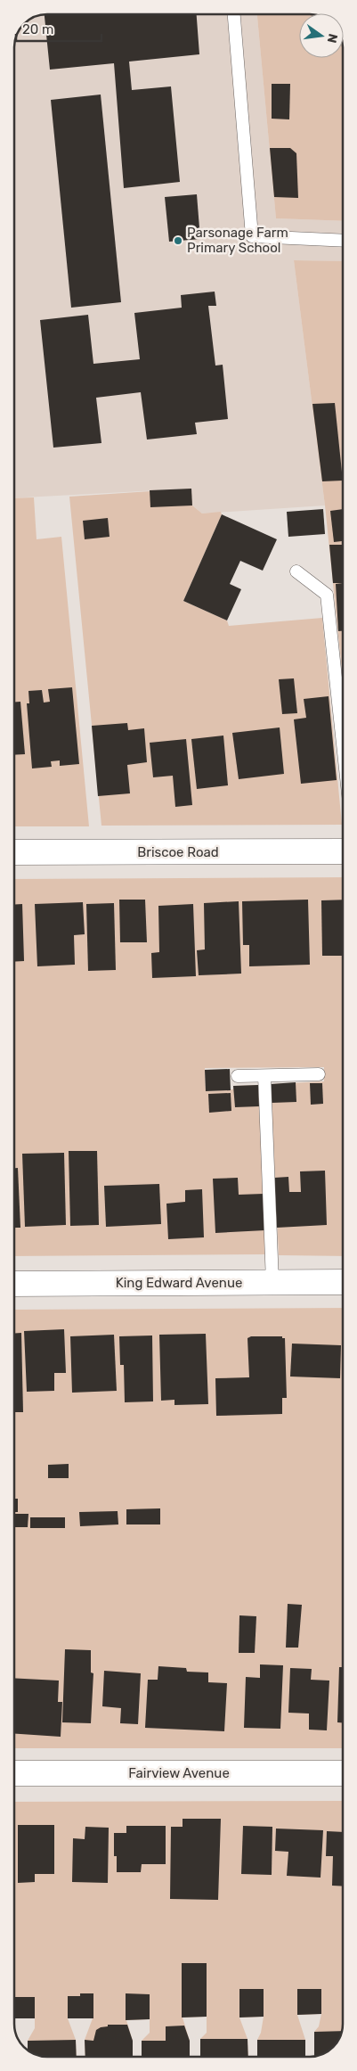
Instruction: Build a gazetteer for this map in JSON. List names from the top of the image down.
{
  "streets": {
    "street": ["Briscoe Road", "King Edward Avenue", "Fairview Avenue"]
  },
  "places": ["Parsonage Farm Primary School"],
  "scale_bar": "20 m",
  "north": "right"
}
